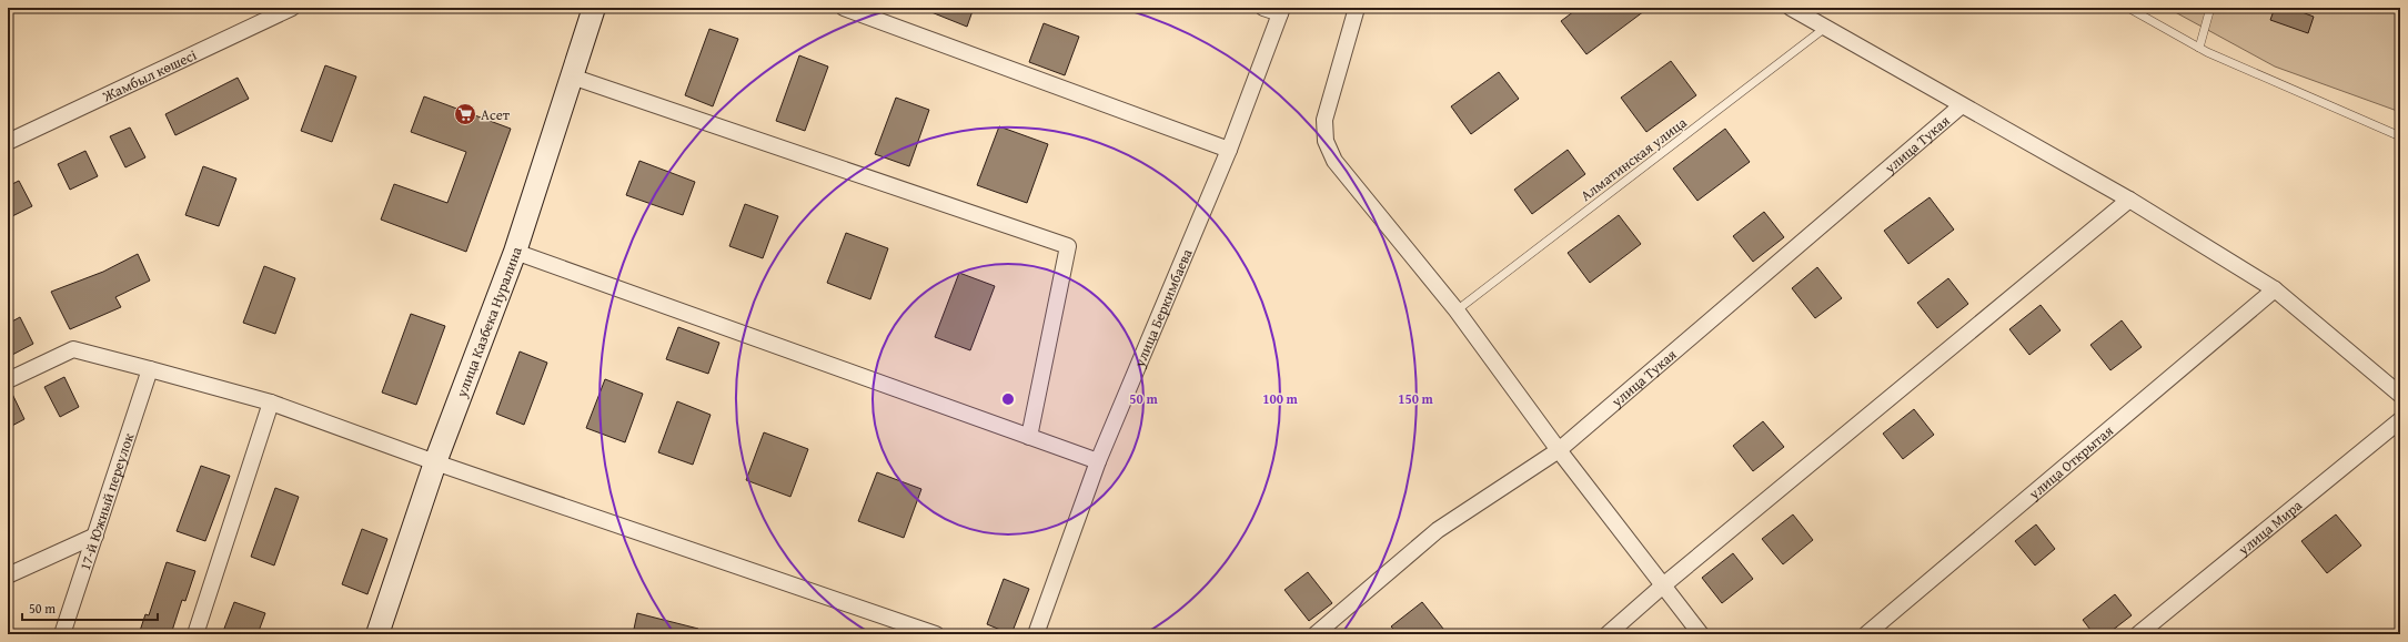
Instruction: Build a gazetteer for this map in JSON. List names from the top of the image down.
{
  "streets": {
    "street": [
      "Жамбыл көшесі",
      "улица Тукая",
      "улица Беркимбаева",
      "улица Казбека Нуралина",
      "улица Открытая",
      "17-й Южный переулок",
      "улица Мира"
    ],
    "lane": ["Алматинская улица"]
  },
  "places": {
    "supermarket": ["Асет"]
  },
  "scale_bar": "50 m",
  "rings": ["50 m", "100 m", "150 m"]
}
